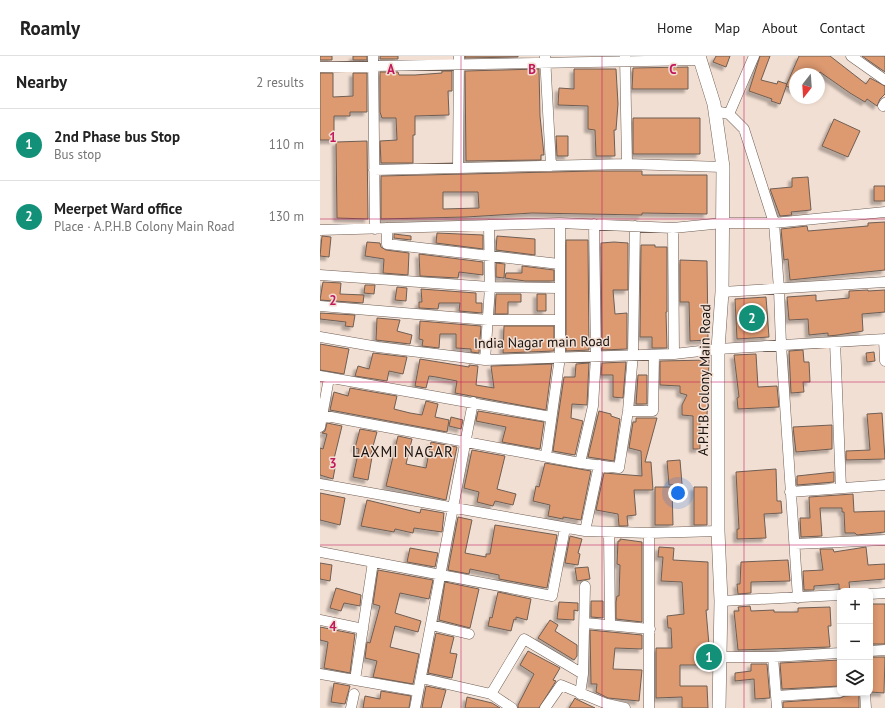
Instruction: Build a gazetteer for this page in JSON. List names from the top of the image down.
{
  "streets": {
    "street": ["India Nagar main Road", "A.P.H.B Colony Main Road"]
  },
  "crossings": [
    ["India Nagar main Road", "A.P.H.B Colony Main Road"]
  ],
  "districts": ["LAXMI NAGAR"],
  "north": "bottom",
  "page": {
    "header": "Roamly",
    "nav": [
      "Home",
      "Map",
      "About",
      "Contact"
    ],
    "heading": ["Nearby", "2 results"],
    "list": [
      {
        "mark": "1",
        "name": "2nd Phase bus Stop",
        "note": "Bus stop",
        "value": "110 m"
      },
      {
        "mark": "2",
        "name": "Meerpet Ward office",
        "note": "Place · A.P.H.B Colony Main Road",
        "value": "130 m"
      }
    ],
    "pins": ["2", "1"],
    "map_buttons": ["+", "−"]
  },
  "grid": {
    "columns": ["A", "B", "C"],
    "rows": [
      "1",
      "2",
      "3",
      "4"
    ]
  }
}
